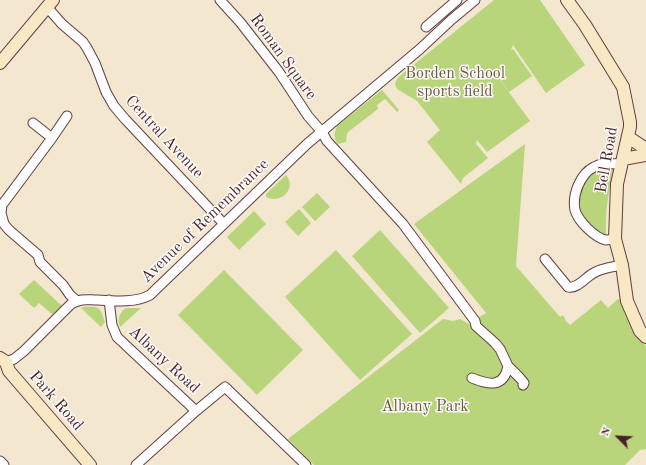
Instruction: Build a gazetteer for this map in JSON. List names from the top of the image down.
{
  "streets": {
    "street": [
      "Roman Square",
      "Central Avenue",
      "Bell Road",
      "Avenue of Remembrance",
      "Albany Road",
      "Park Road"
    ]
  },
  "crossings": [
    ["Roman Square", "Avenue of Remembrance"],
    ["Central Avenue", "Avenue of Remembrance"],
    ["Avenue of Remembrance", "Albany Road"]
  ],
  "parks": ["Borden School sports field", "Albany Park"],
  "north": "top left"
}
